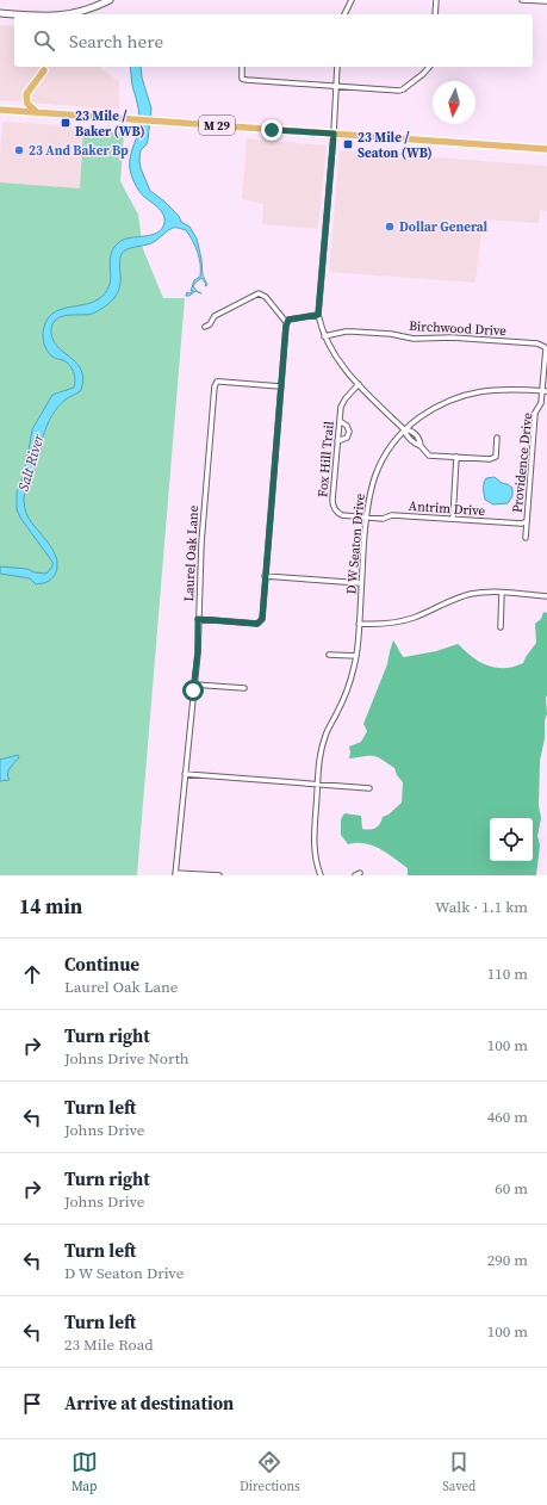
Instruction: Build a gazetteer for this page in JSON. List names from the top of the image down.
{
  "streets": {
    "main road": ["M 29"],
    "street": [
      "Birchwood Drive",
      "Fox Hill Trail",
      "Providence Drive",
      "Antrim Drive",
      "D W Seaton Drive",
      "Laurel Oak Lane"
    ]
  },
  "crossings": [
    ["Birchwood Drive", "Providence Drive"],
    ["Birchwood Drive", "D W Seaton Drive"],
    ["Fox Hill Trail", "Antrim Drive"],
    ["Fox Hill Trail", "D W Seaton Drive"],
    ["Providence Drive", "Antrim Drive"],
    ["Providence Drive", "D W Seaton Drive"],
    ["Antrim Drive", "D W Seaton Drive"]
  ],
  "water": ["Salt River"],
  "places": {
    "transit": ["23 Mile / Baker (WB)", "23 Mile / Seaton (WB)"],
    "other": ["23 And Baker Bp", "Dollar General"]
  },
  "north": "bottom",
  "page": {
    "search": "Search here",
    "heading": ["14 min", "Walk · 1.1 km"],
    "list": [
      ["Continue", "Laurel Oak Lane", "110 m"],
      ["Turn right", "Johns Drive North", "100 m"],
      ["Turn left", "Johns Drive", "460 m"],
      ["Turn right", "Johns Drive", "60 m"],
      ["Turn left", "D W Seaton Drive", "290 m"],
      ["Turn left", "23 Mile Road", "100 m"],
      "Arrive at destination"
    ],
    "nav": ["Map", "Directions", "Saved"]
  }
}
